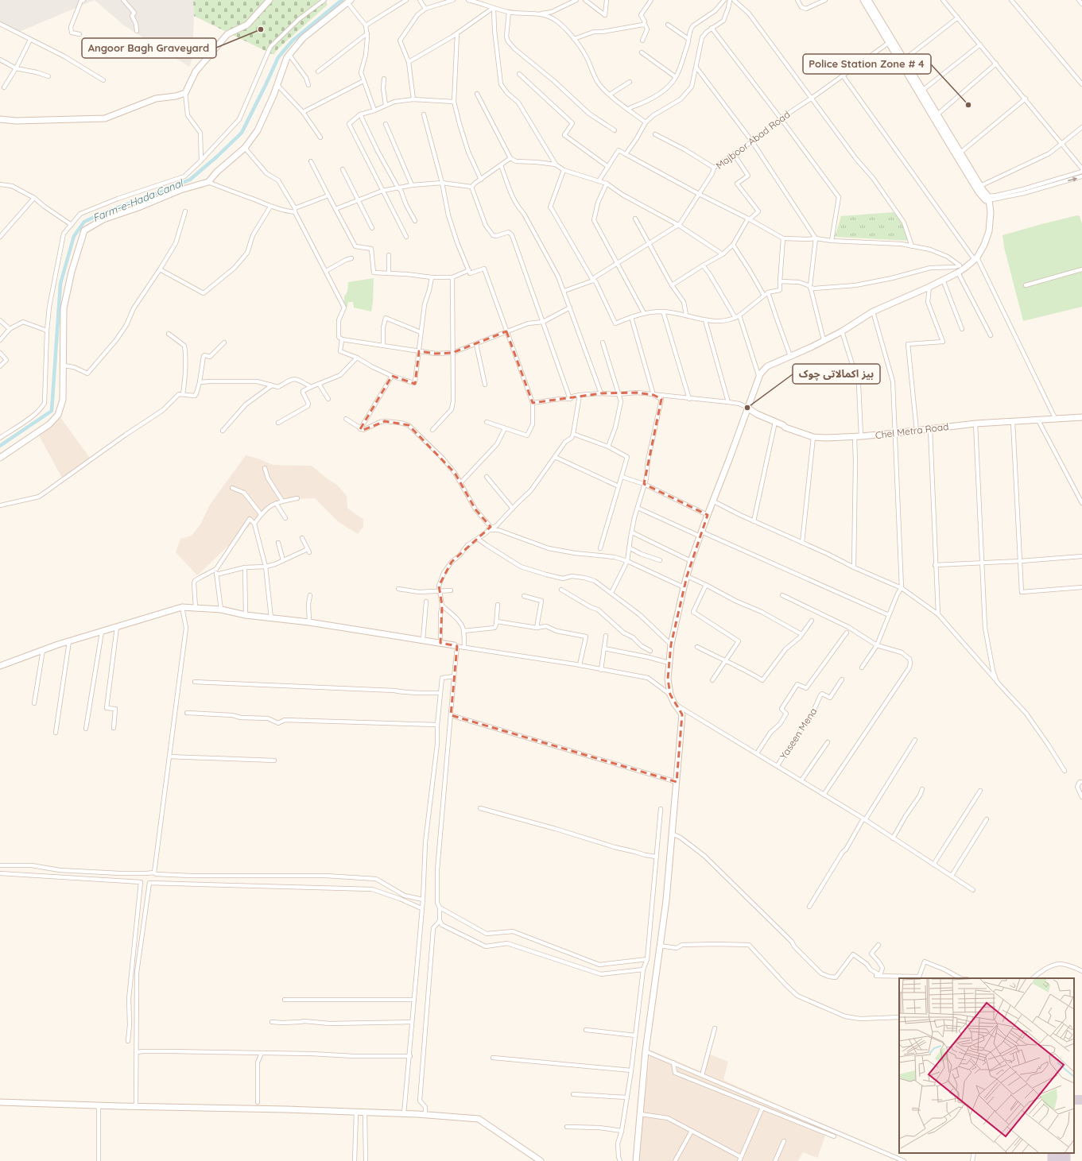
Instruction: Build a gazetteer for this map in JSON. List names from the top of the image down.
{
  "streets": {
    "street": ["Majboor Abad Road", "Chel Metra Road", "Yaseen Mena"]
  },
  "water": ["Farm-e-Hada Canal"],
  "places": ["Angoor Bagh Graveyard", "Police Station Zone # 4", "بیز اکمالاتی چوک"]
}
